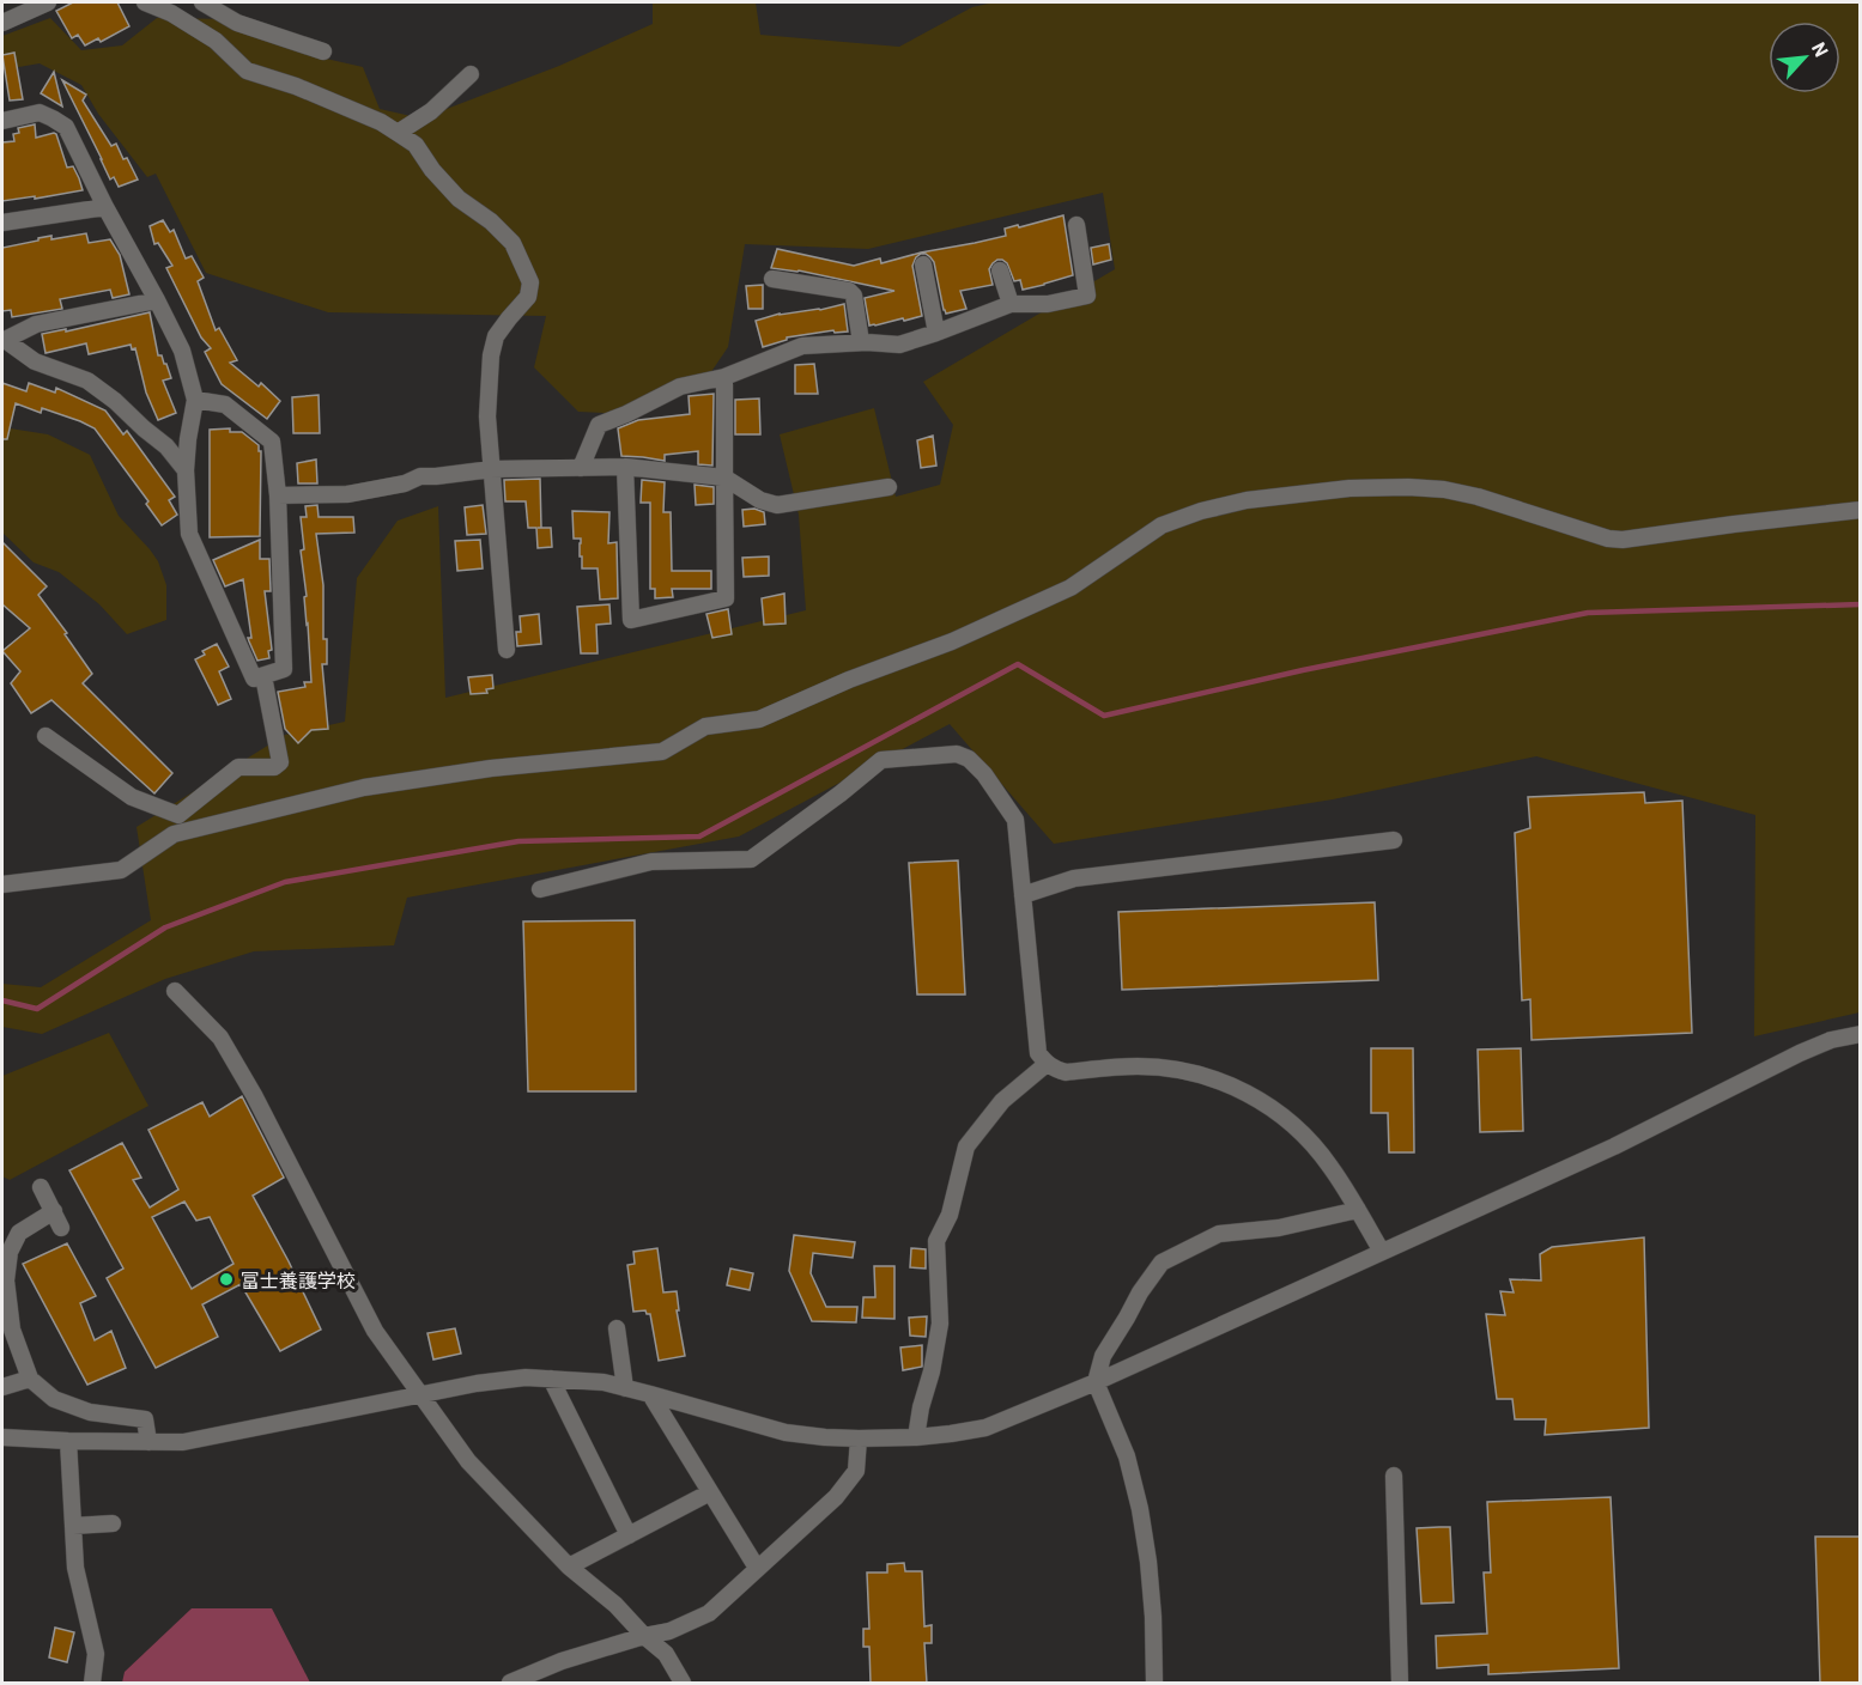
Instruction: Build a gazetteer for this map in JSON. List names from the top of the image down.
{
  "places": ["富士養護学校"],
  "north": "top right"
}
